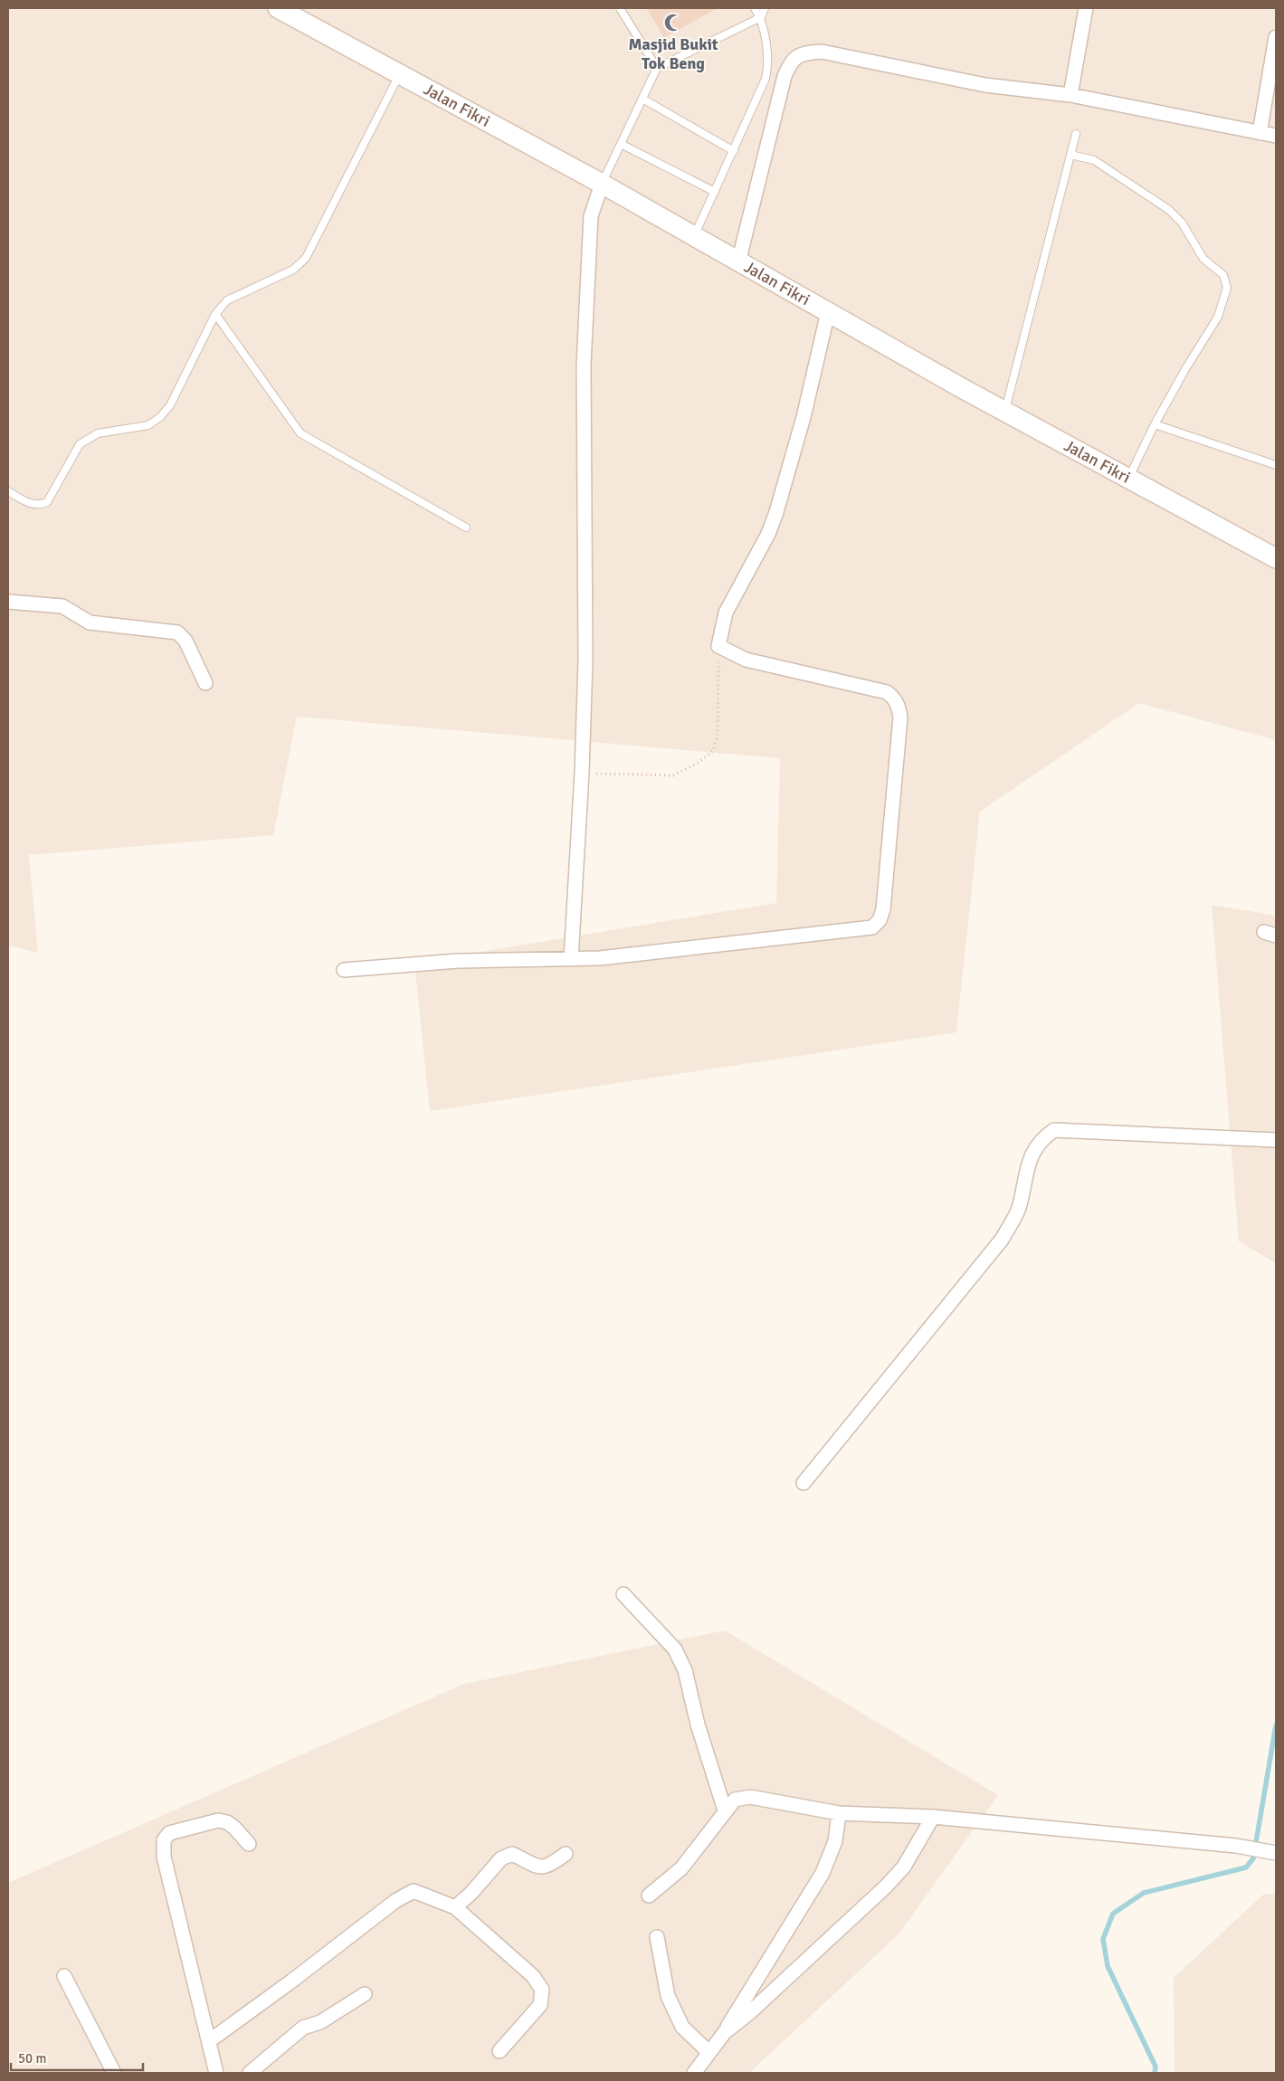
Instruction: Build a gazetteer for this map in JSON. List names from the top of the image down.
{
  "streets": {
    "street": ["Jalan Fikri"]
  },
  "places": {
    "mosque": ["Masjid Bukit Tok Beng"]
  },
  "scale_bar": "50 m"
}
